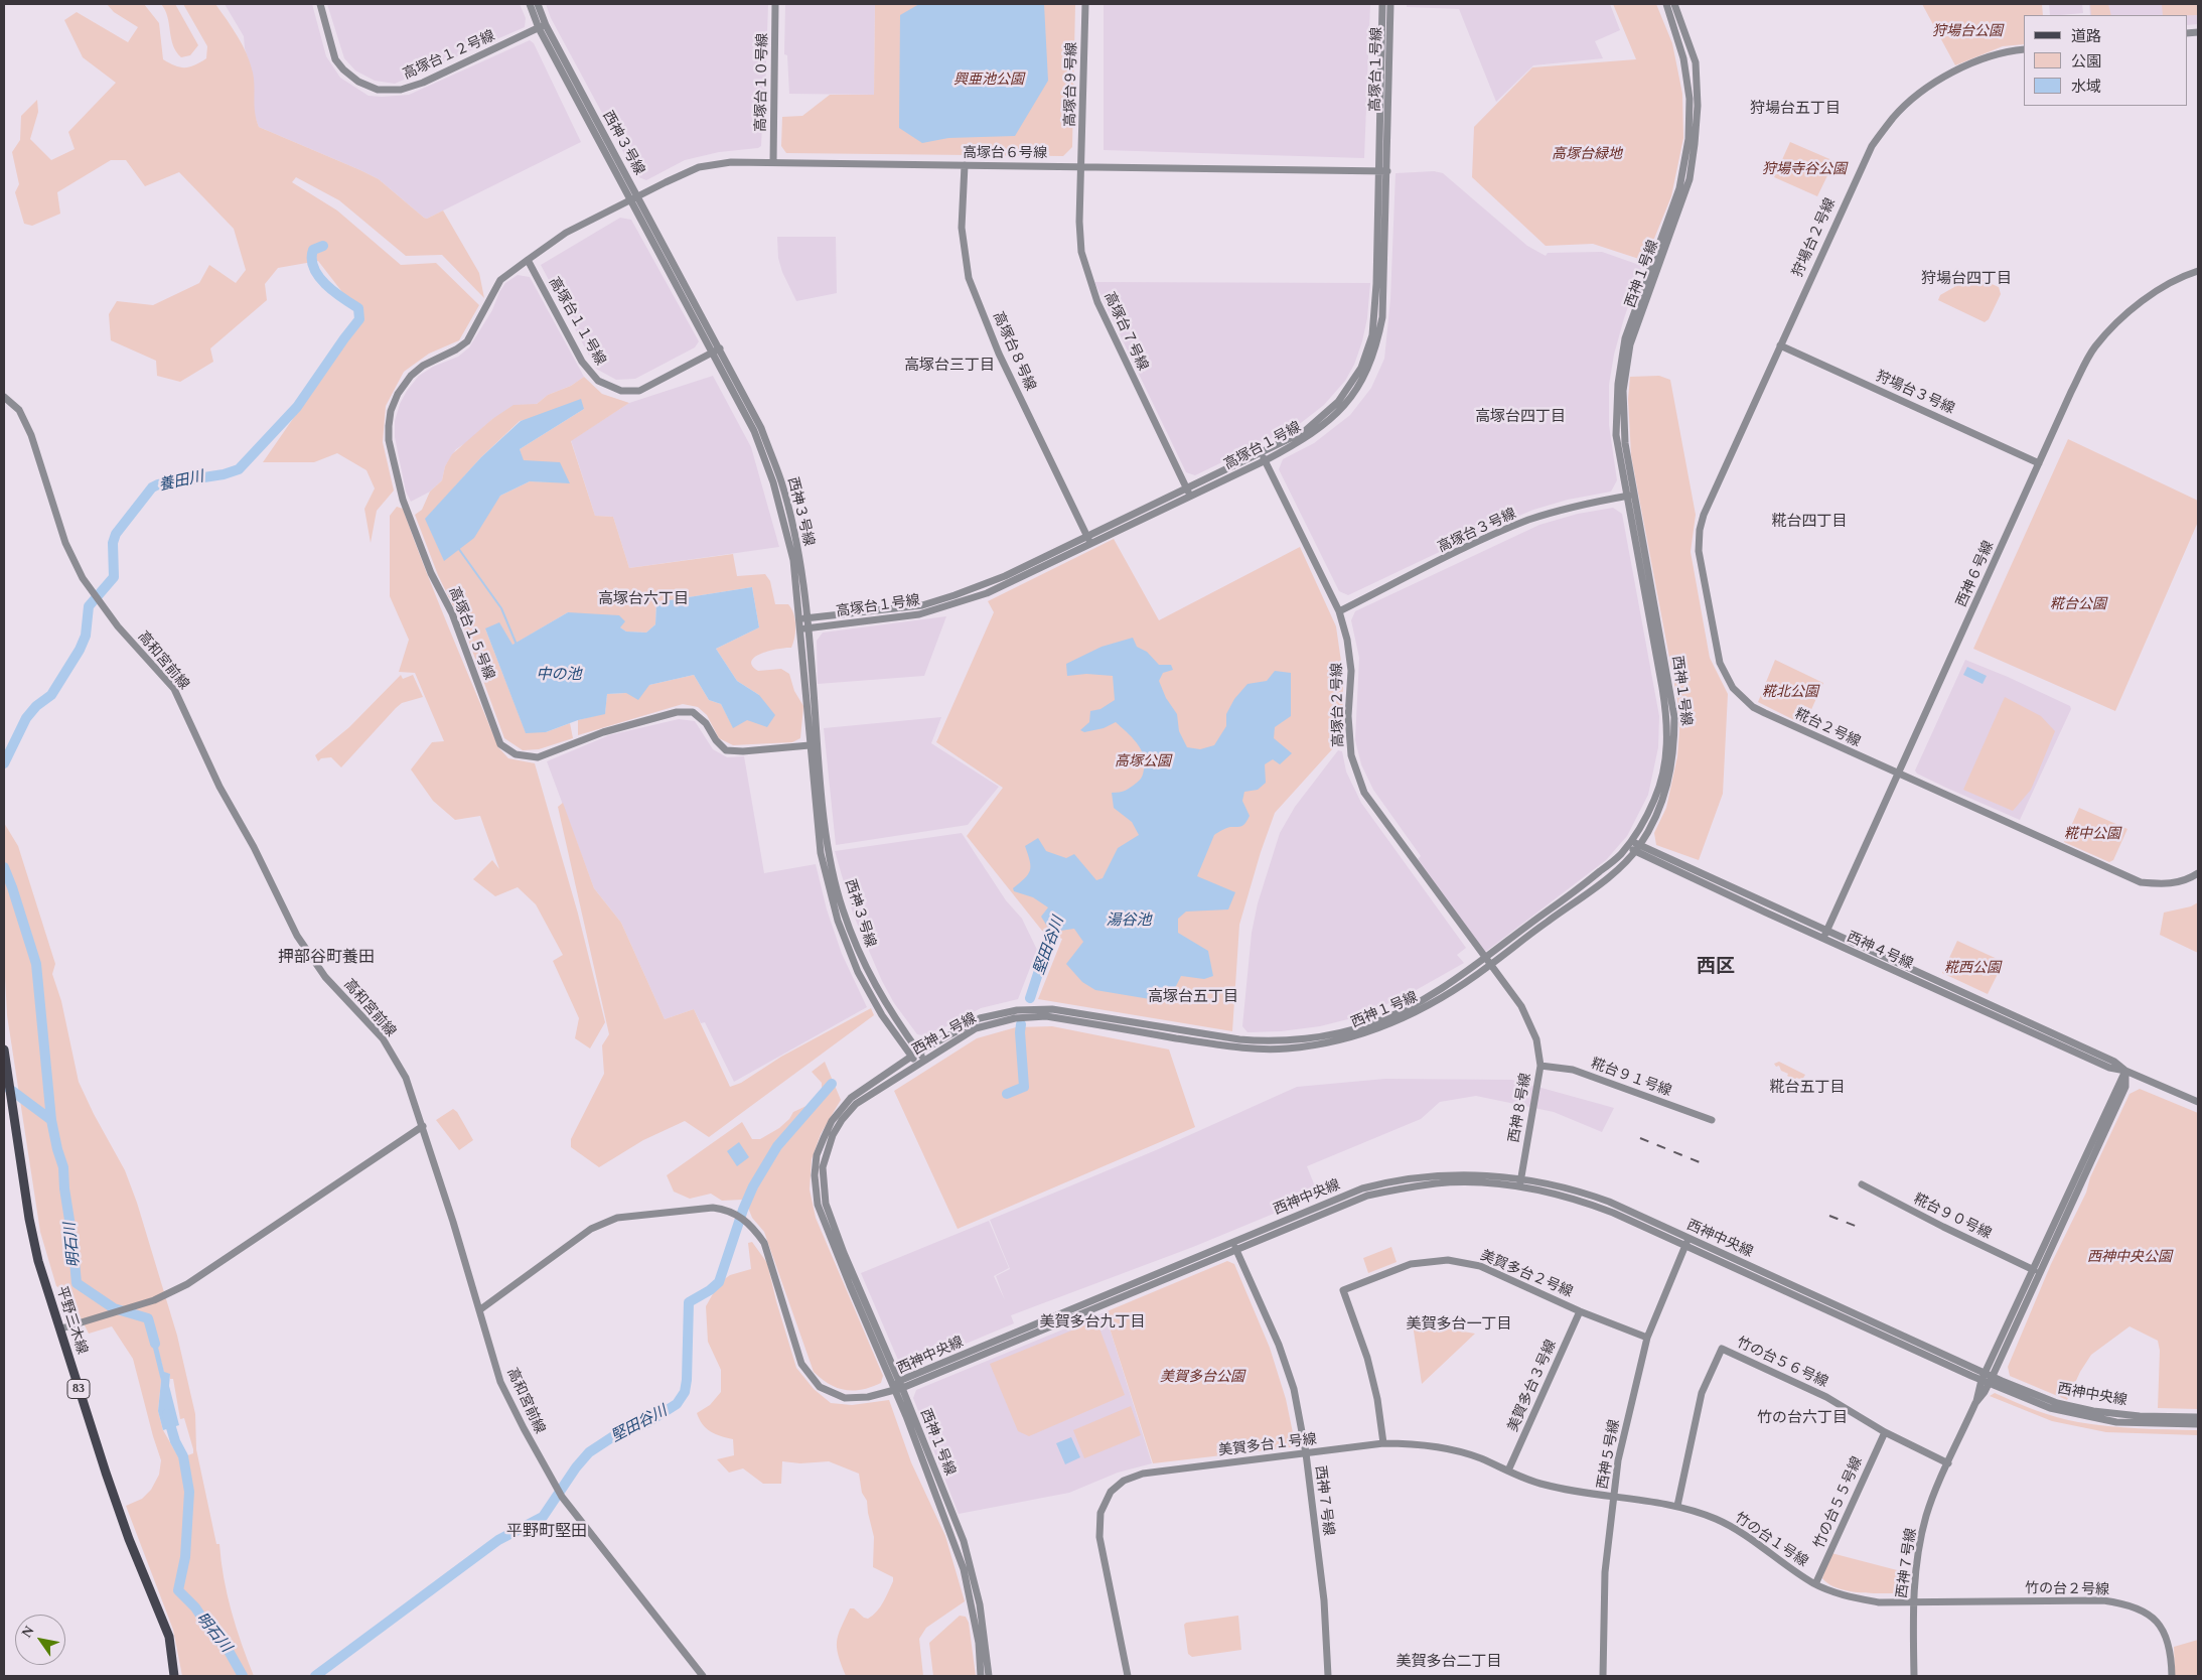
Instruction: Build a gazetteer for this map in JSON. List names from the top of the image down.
{
  "streets": {
    "main road": ["平野三木線", "83"],
    "street": [
      "高塚台１２号線",
      "高塚台１号線",
      "高塚台１０号線",
      "高塚台９号線",
      "西神３号線",
      "高塚台６号線",
      "狩場台２号線",
      "西神１号線",
      "高塚台１１号線",
      "高塚台７号線",
      "高塚台８号線",
      "狩場台３号線",
      "高塚台３号線",
      "西神６号線",
      "高塚台１５号線",
      "高和宮前線",
      "高塚台２号線",
      "糀台２号線",
      "西神４号線",
      "糀台９１号線",
      "西神８号線",
      "西神中央線",
      "糀台９０号線",
      "美賀多台２号線",
      "竹の台５６号線",
      "美賀多台３号線",
      "美賀多台１号線",
      "西神５号線",
      "西神７号線",
      "竹の台５５号線",
      "竹の台１号線",
      "竹の台２号線"
    ]
  },
  "crossings": [
    ["高塚台１２号線", "西神３号線"],
    ["高塚台１号線", "西神３号線"],
    ["高塚台１号線", "高塚台６号線"],
    ["高塚台１号線", "高塚台７号線"],
    ["高塚台１号線", "高塚台８号線"],
    ["高塚台１号線", "高塚台２号線"],
    ["高塚台１０号線", "高塚台６号線"],
    ["高塚台９号線", "高塚台６号線"],
    ["高塚台９号線", "高塚台７号線"],
    ["西神３号線", "高塚台６号線"],
    ["西神３号線", "西神１号線"],
    ["西神３号線", "高塚台１１号線"],
    ["西神３号線", "高塚台１５号線"],
    ["高塚台６号線", "高塚台７号線"],
    ["高塚台６号線", "高塚台８号線"],
    ["狩場台２号線", "狩場台３号線"],
    ["狩場台２号線", "糀台２号線"],
    ["西神１号線", "高塚台３号線"],
    ["西神１号線", "高塚台２号線"],
    ["西神１号線", "西神４号線"],
    ["西神１号線", "西神８号線"],
    ["西神１号線", "西神中央線"],
    ["高塚台１１号線", "高塚台１５号線"],
    ["狩場台３号線", "西神６号線"],
    ["狩場台３号線", "糀台２号線"],
    ["高塚台３号線", "高塚台２号線"],
    ["西神６号線", "糀台２号線"],
    ["西神６号線", "西神４号線"],
    ["高塚台２号線", "西神８号線"],
    ["糀台９１号線", "西神８号線"],
    ["西神８号線", "西神中央線"],
    ["西神中央線", "西神５号線"],
    ["西神中央線", "西神７号線"],
    ["美賀多台２号線", "美賀多台３号線"],
    ["美賀多台２号線", "美賀多台１号線"],
    ["美賀多台２号線", "西神５号線"],
    ["竹の台５６号線", "西神７号線"],
    ["竹の台５６号線", "竹の台５５号線"],
    ["竹の台５６号線", "竹の台１号線"],
    ["美賀多台３号線", "美賀多台１号線"],
    ["美賀多台１号線", "西神５号線"],
    ["美賀多台１号線", "西神７号線"],
    ["美賀多台１号線", "竹の台１号線"],
    ["西神５号線", "竹の台１号線"],
    ["西神７号線", "竹の台１号線"],
    ["西神７号線", "竹の台２号線"],
    ["竹の台５５号線", "竹の台１号線"],
    ["竹の台１号線", "竹の台２号線"]
  ],
  "districts": [
    "狩場台五丁目",
    "狩場台四丁目",
    "高塚台三丁目",
    "高塚台四丁目",
    "糀台四丁目",
    "高塚台六丁目",
    "押部谷町養田",
    "西区",
    "高塚台五丁目",
    "糀台五丁目",
    "美賀多台九丁目",
    "美賀多台一丁目",
    "竹の台六丁目",
    "平野町堅田",
    "美賀多台二丁目"
  ],
  "water": [
    "養田川",
    "中の池",
    "湯谷池",
    "堅田谷川",
    "明石川"
  ],
  "parks": [
    "狩場台公園",
    "興亜池公園",
    "高塚台緑地",
    "狩場寺谷公園",
    "糀台公園",
    "糀北公園",
    "高塚公園",
    "糀中公園",
    "糀西公園",
    "西神中央公園",
    "美賀多台公園"
  ],
  "legend": ["道路", "公園", "水域"],
  "north": "top left"
}
